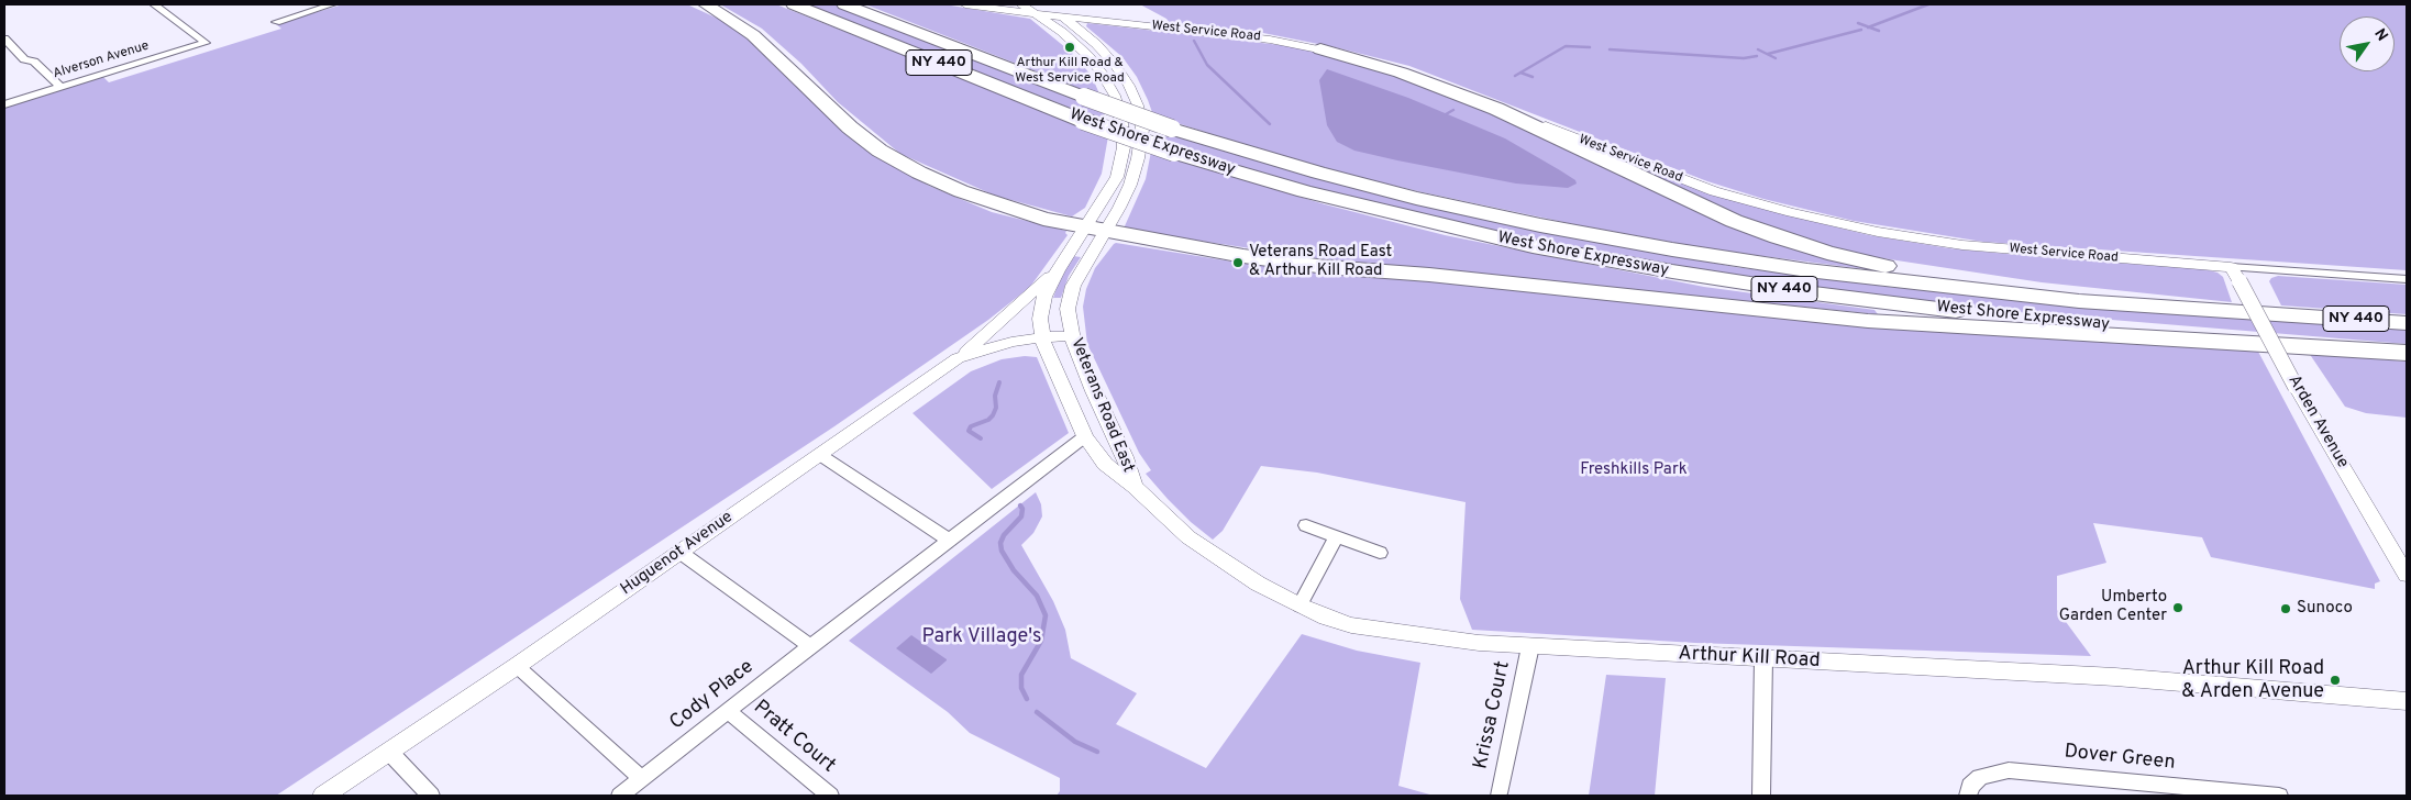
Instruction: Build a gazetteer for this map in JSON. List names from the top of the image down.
{
  "streets": {
    "highway": ["NY 440", "West Shore Expressway"],
    "street": [
      "West Service Road",
      "Alverson Avenue",
      "Veterans Road East",
      "Arden Avenue",
      "Huguenot Avenue",
      "Arthur Kill Road",
      "Cody Place",
      "Krissa Court",
      "Pratt Court",
      "Dover Green"
    ]
  },
  "crossings": [
    ["West Service Road", "Arden Avenue"],
    ["Veterans Road East", "Huguenot Avenue"],
    ["Veterans Road East", "Arthur Kill Road"],
    ["Veterans Road East", "Cody Place"],
    ["Arthur Kill Road", "Krissa Court"],
    ["Cody Place", "Pratt Court"]
  ],
  "parks": ["Freshkills Park", "Park Village's"],
  "places": [
    "Arthur Kill Road & West Service Road",
    "Veterans Road East & Arthur Kill Road",
    "Umberto Garden Center",
    "Sunoco",
    "Arthur Kill Road & Arden Avenue"
  ],
  "north": "top right"
}
